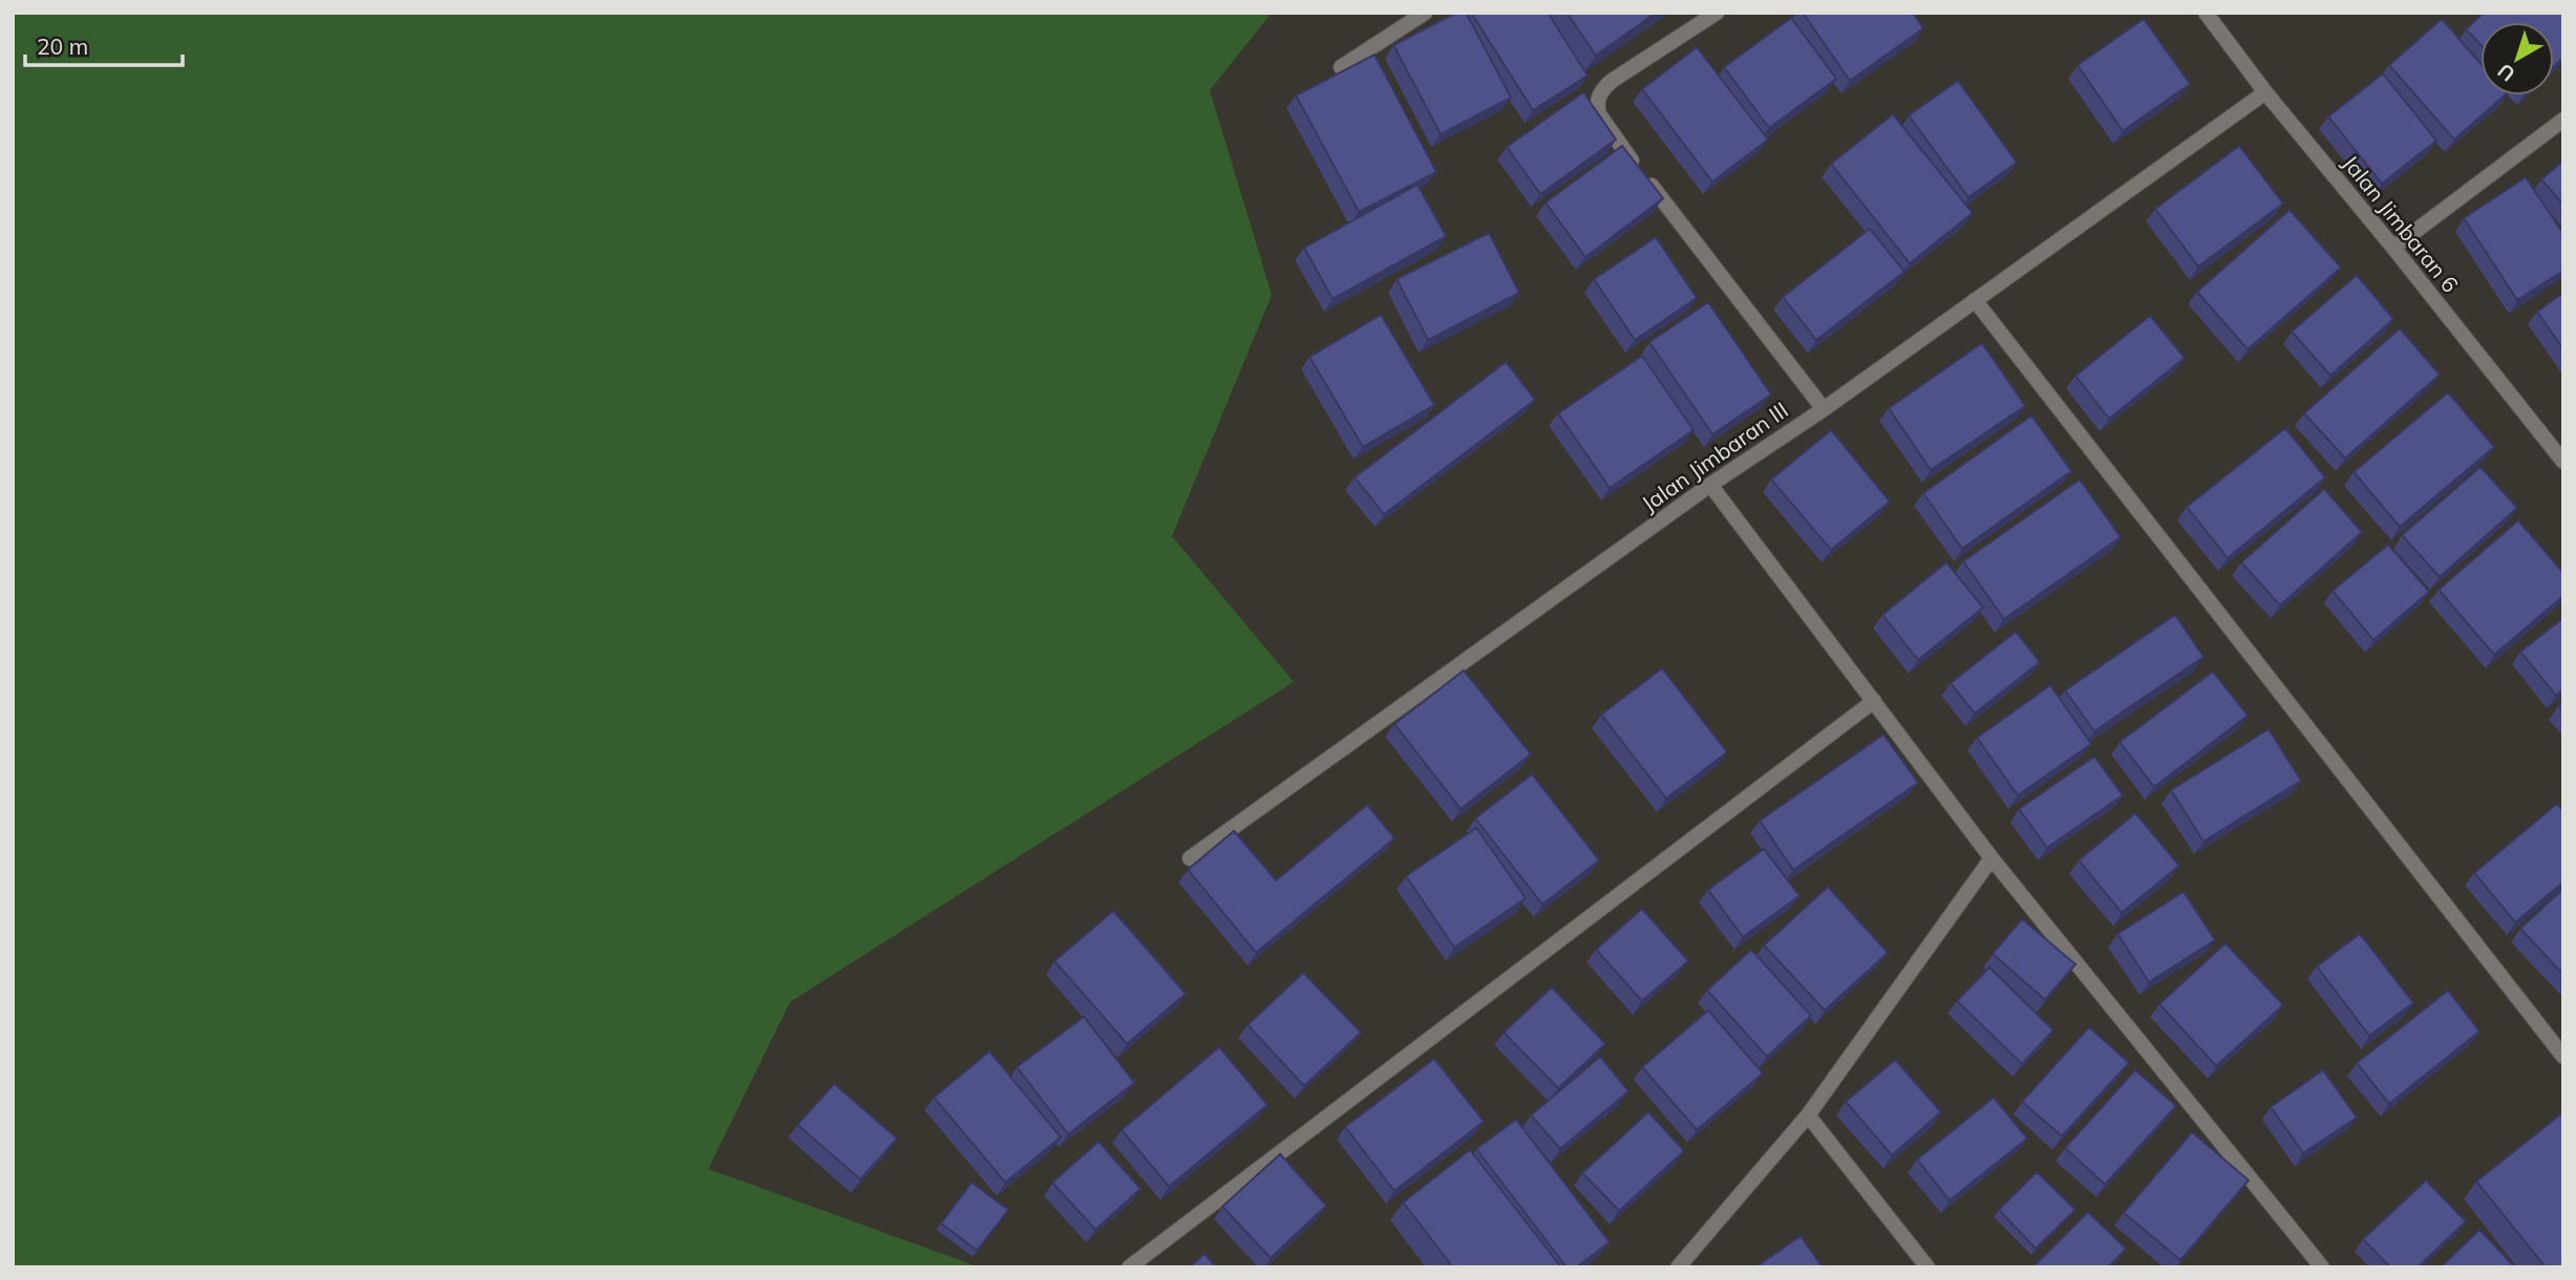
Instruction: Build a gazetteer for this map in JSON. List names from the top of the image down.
{
  "streets": {
    "street": ["Jalan Jimbaran 6", "Jalan Jimbaran III"]
  },
  "crossings": [
    ["Jalan Jimbaran 6", "Jalan Jimbaran III"]
  ],
  "scale_bar": "20 m",
  "north": "bottom left"
}
